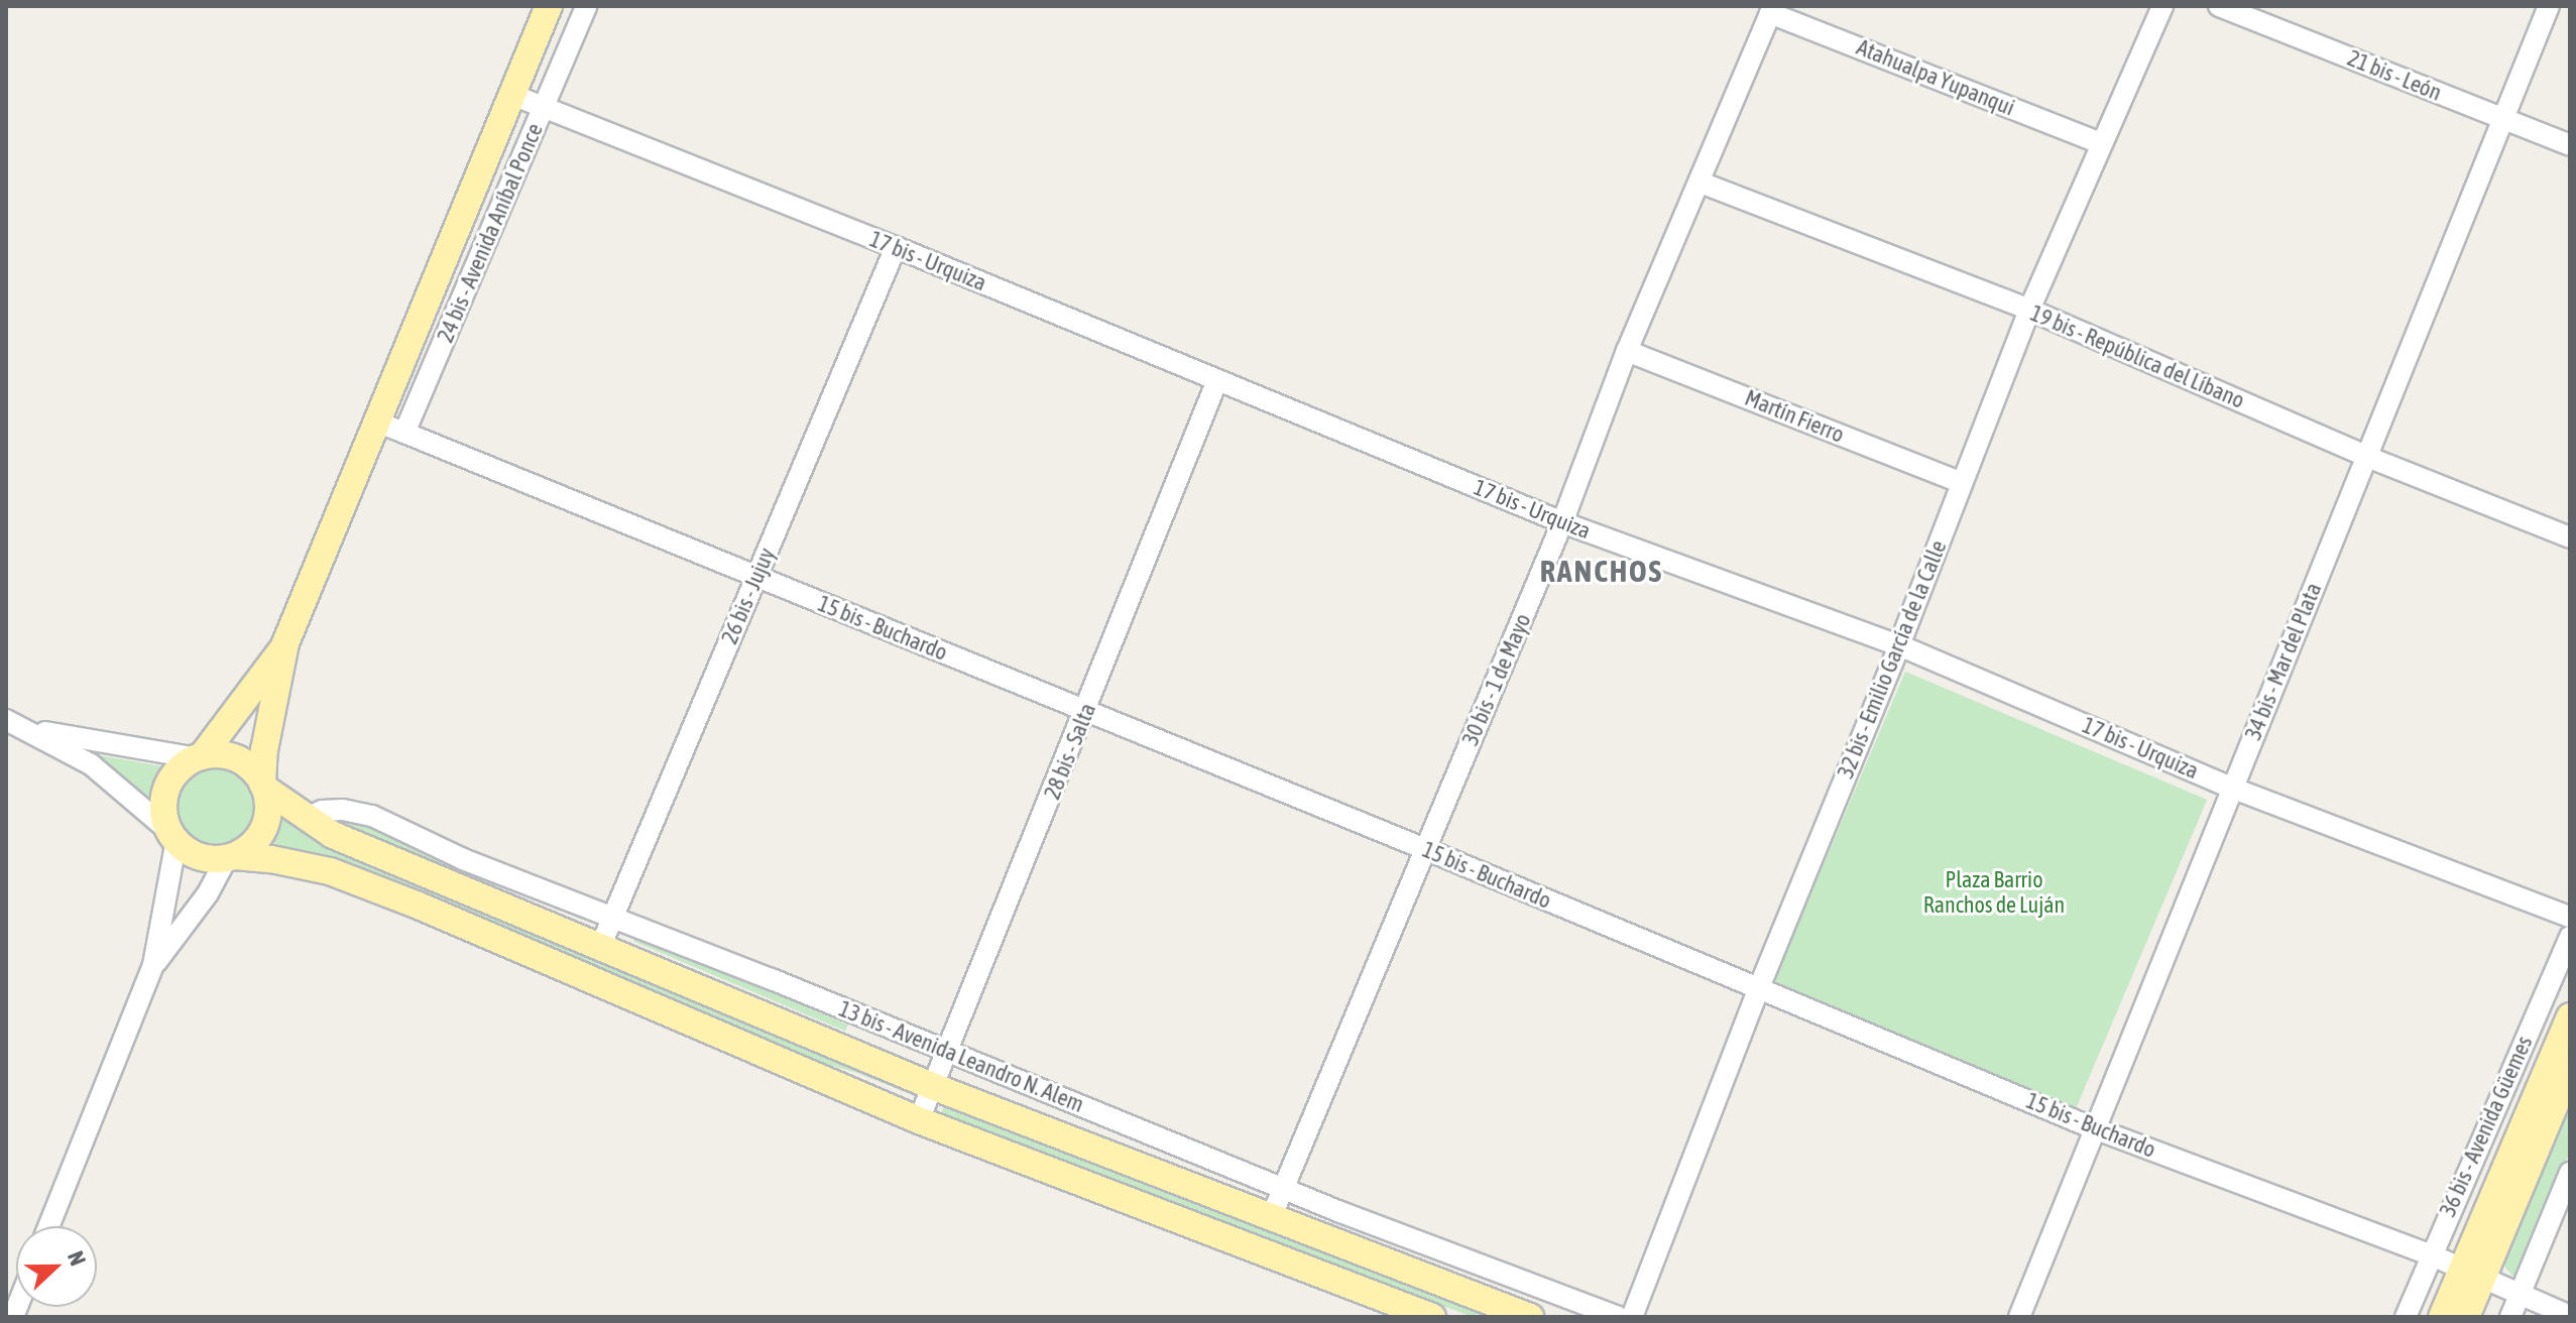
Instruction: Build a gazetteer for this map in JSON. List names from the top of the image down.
{
  "streets": {
    "main road": ["24 bis - Avenida Aníbal Ponce", "13 bis - Avenida Leandro N. Alem", "36 bis - Avenida Güemes"],
    "street": [
      "21 bis - León",
      "Atahualpa Yupanqui",
      "17 bis - Urquiza",
      "19 bis - República del Líbano",
      "Martín Fierro",
      "26 bis - Jujuy",
      "15 bis - Buchardo",
      "32 bis - Emilio García de la Calle",
      "34 bis - Mar del Plata",
      "30 bis - 1 de Mayo",
      "28 bis - Salta"
    ]
  },
  "crossings": [
    ["21 bis - León", "34 bis - Mar del Plata"],
    ["Atahualpa Yupanqui", "32 bis - Emilio García de la Calle"],
    ["Atahualpa Yupanqui", "30 bis - 1 de Mayo"],
    ["24 bis - Avenida Aníbal Ponce", "17 bis - Urquiza"],
    ["24 bis - Avenida Aníbal Ponce", "15 bis - Buchardo"],
    ["24 bis - Avenida Aníbal Ponce", "13 bis - Avenida Leandro N. Alem"],
    ["17 bis - Urquiza", "26 bis - Jujuy"],
    ["17 bis - Urquiza", "32 bis - Emilio García de la Calle"],
    ["17 bis - Urquiza", "34 bis - Mar del Plata"],
    ["17 bis - Urquiza", "30 bis - 1 de Mayo"],
    ["17 bis - Urquiza", "28 bis - Salta"],
    ["19 bis - República del Líbano", "32 bis - Emilio García de la Calle"],
    ["19 bis - República del Líbano", "34 bis - Mar del Plata"],
    ["19 bis - República del Líbano", "30 bis - 1 de Mayo"],
    ["Martín Fierro", "32 bis - Emilio García de la Calle"],
    ["Martín Fierro", "30 bis - 1 de Mayo"],
    ["26 bis - Jujuy", "15 bis - Buchardo"],
    ["26 bis - Jujuy", "13 bis - Avenida Leandro N. Alem"],
    ["15 bis - Buchardo", "32 bis - Emilio García de la Calle"],
    ["15 bis - Buchardo", "34 bis - Mar del Plata"],
    ["15 bis - Buchardo", "30 bis - 1 de Mayo"],
    ["15 bis - Buchardo", "28 bis - Salta"],
    ["15 bis - Buchardo", "36 bis - Avenida Güemes"],
    ["30 bis - 1 de Mayo", "13 bis - Avenida Leandro N. Alem"],
    ["28 bis - Salta", "13 bis - Avenida Leandro N. Alem"]
  ],
  "districts": ["RANCHOS"],
  "parks": ["Plaza Barrio Ranchos de Luján"],
  "north": "right"
}
